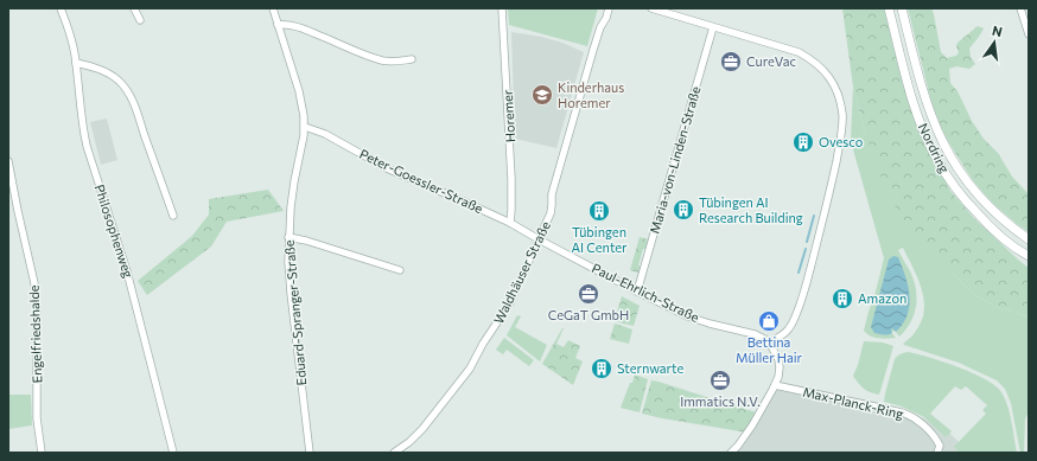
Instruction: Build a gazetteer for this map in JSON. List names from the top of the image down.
{
  "streets": {
    "street": [
      "Horemer",
      "Nordring",
      "Maria-von-Linden-Straße",
      "Peter-Goessler-Straße",
      "Philosophenweg",
      "Waldhäuser Straße",
      "Paul-Ehrlich-Straße",
      "Eduard-Spranger-Straße",
      "Engelfriedshalde",
      "Max-Planck-Ring"
    ]
  },
  "crossings": [
    ["Horemer", "Peter-Goessler-Straße"],
    ["Maria-von-Linden-Straße", "Paul-Ehrlich-Straße"],
    ["Peter-Goessler-Straße", "Waldhäuser Straße"],
    ["Peter-Goessler-Straße", "Paul-Ehrlich-Straße"],
    ["Peter-Goessler-Straße", "Eduard-Spranger-Straße"],
    ["Waldhäuser Straße", "Paul-Ehrlich-Straße"]
  ],
  "places": {
    "office": ["CureVac", "CeGaT GmbH", "Immatics N.V."],
    "school or university": ["Kinderhaus Horemer"],
    "building": [
      "Ovesco",
      "Tübingen AI Research Building",
      "Tübingen AI Center",
      "Amazon",
      "Sternwarte"
    ],
    "shop": ["Bettina Müller Hair"]
  },
  "north": "top"
}
